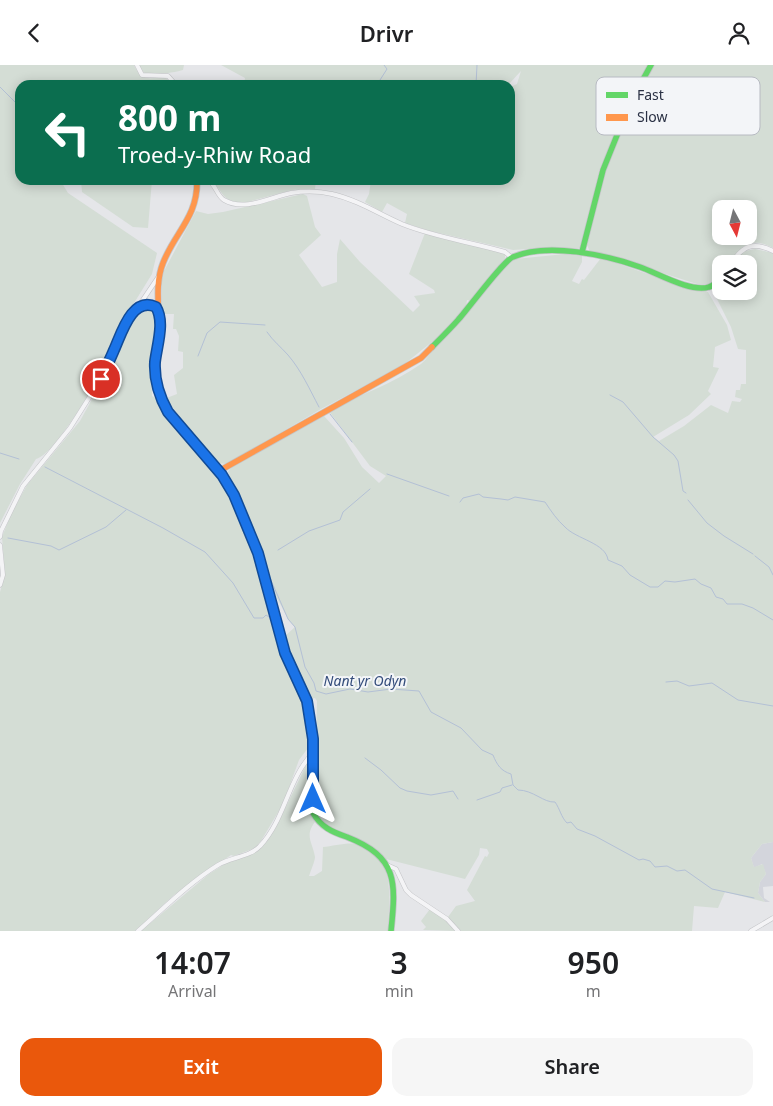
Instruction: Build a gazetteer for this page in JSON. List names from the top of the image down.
{
  "water": ["Nant yr Odyn"],
  "legend": ["Fast", "Slow"],
  "north": "bottom",
  "page": {
    "header": "Drivr",
    "turn": ["800 m", "Troed-y-Rhiw Road"],
    "eta": [
      "14:07",
      "Arrival",
      "3",
      "min",
      "950",
      "m"
    ],
    "buttons": ["Exit", "Share"]
  }
}
